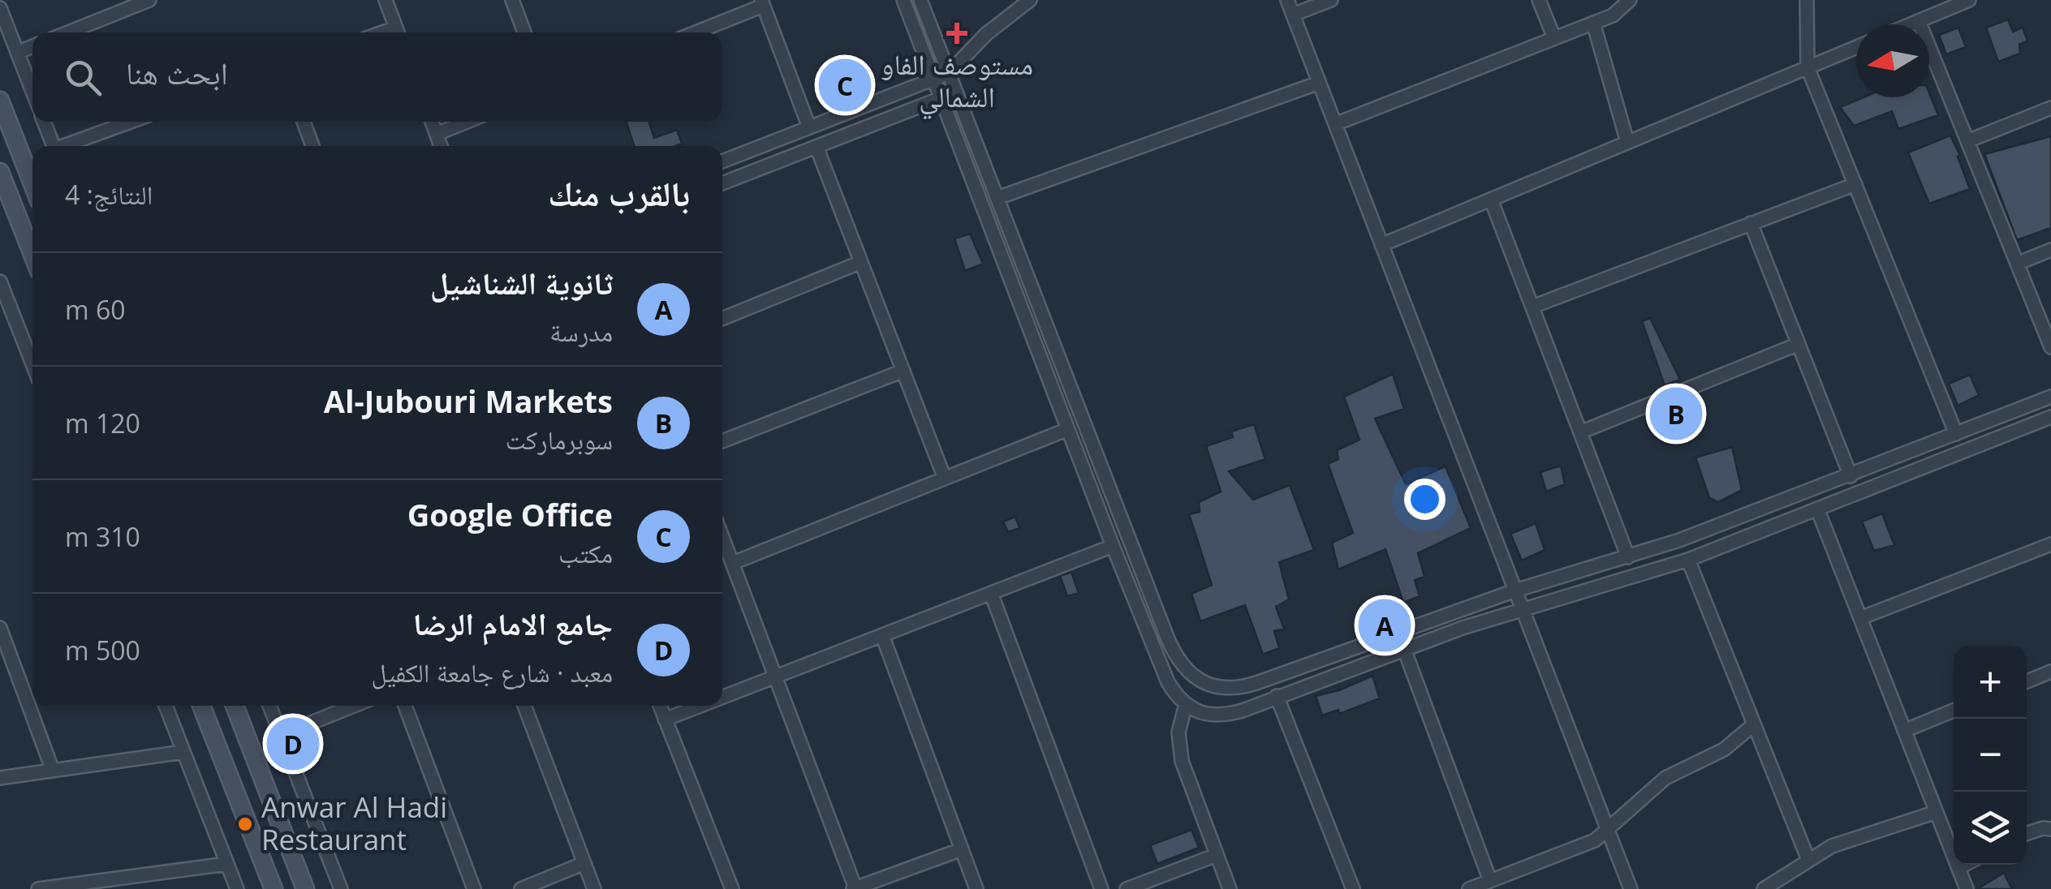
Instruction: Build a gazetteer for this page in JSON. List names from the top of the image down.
{
  "places": {
    "health": ["مستوصف الفاو الشمالي"],
    "other": ["Anwar Al Hadi Restaurant"]
  },
  "north": "left",
  "page": {
    "search": "ابحث هنا",
    "pins": [
      "C",
      "B",
      "A",
      "D"
    ],
    "heading": ["بالقرب منك", "النتائج: 4"],
    "list": [
      {
        "mark": "A",
        "name": "ثانوية الشناشيل",
        "note": "مدرسة",
        "value": "60 m"
      },
      {
        "mark": "B",
        "name": "Al-Jubouri Markets",
        "note": "سوبرماركت",
        "value": "120 m"
      },
      {
        "mark": "C",
        "name": "Google Office",
        "note": "مكتب",
        "value": "310 m"
      },
      {
        "mark": "D",
        "name": "جامع الامام الرضا",
        "note": "معبد · شارع جامعة الكفيل",
        "value": "500 m"
      }
    ],
    "map_buttons": ["+", "−"]
  }
}
